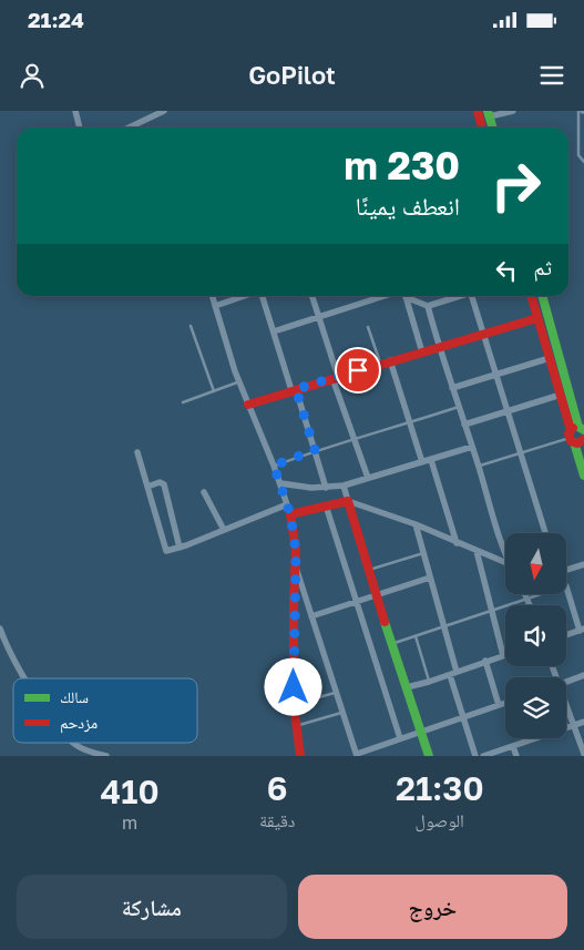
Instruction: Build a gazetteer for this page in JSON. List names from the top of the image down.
{
  "legend": ["سالك", "مزدحم"],
  "north": "bottom",
  "page": {
    "status": "21:24",
    "header": "GoPilot",
    "turn": ["230 m", "انعطف يمينًا"],
    "then": "ثم",
    "eta": [
      "21:30",
      "الوصول",
      "6",
      "دقيقة",
      "410",
      "m"
    ],
    "buttons": ["خروج", "مشاركة"]
  }
}
